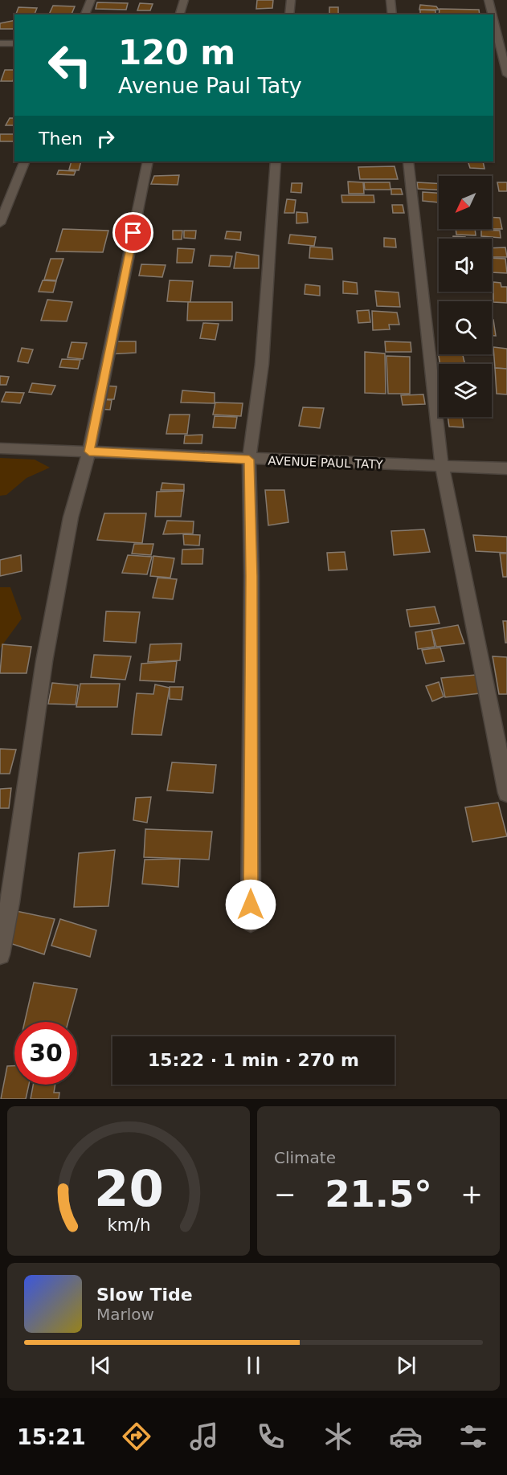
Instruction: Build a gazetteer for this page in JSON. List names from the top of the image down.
{
  "streets": {
    "street": ["AVENUE PAUL TATY"]
  },
  "north": "bottom left",
  "page": {
    "turn": ["120 m", "Avenue Paul Taty"],
    "then": "Then",
    "limit": "30",
    "trip": "15:22 · 1 min · 270 m",
    "tile": "Climate",
    "heat": ["−", "21.5°", "+"],
    "song": ["Slow Tide", "Marlow"],
    "tabs": "15:21",
    "gauge": ["20", "km/h"]
  }
}
